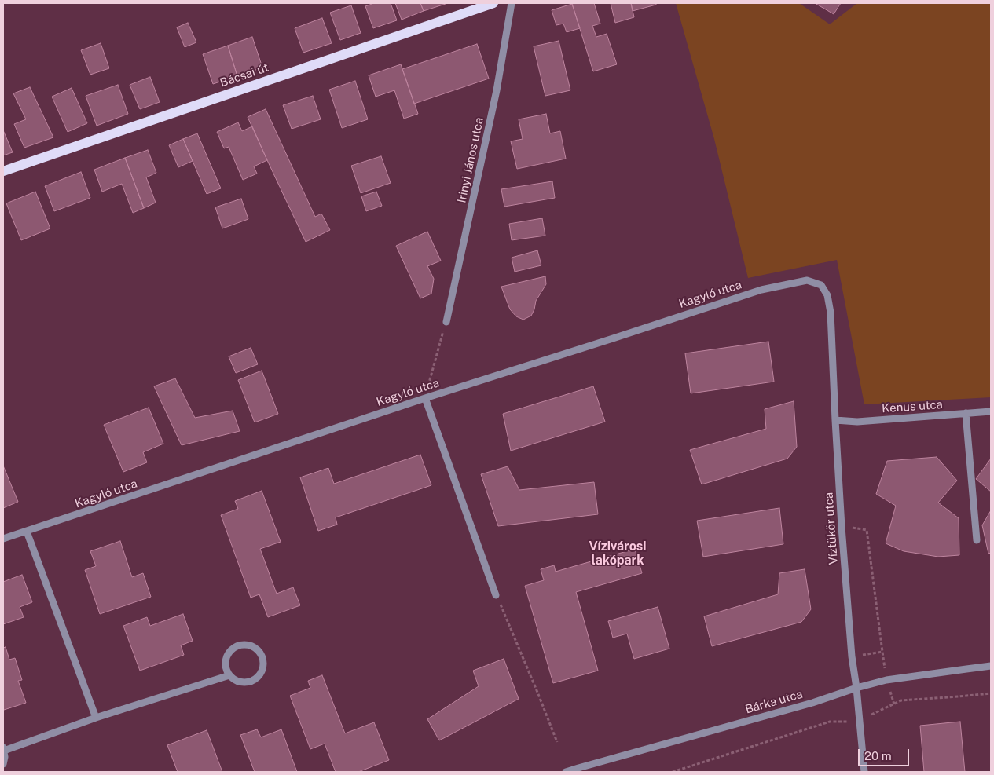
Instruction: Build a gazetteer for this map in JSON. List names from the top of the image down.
{
  "streets": {
    "main road": ["Bácsai út"],
    "street": [
      "Irinyi János utca",
      "Kagyló utca",
      "Kenus utca",
      "Víztükör utca",
      "Bárka utca"
    ]
  },
  "crossings": [
    ["Kagyló utca", "Víztükör utca"],
    ["Kenus utca", "Víztükör utca"],
    ["Víztükör utca", "Bárka utca"]
  ],
  "districts": ["Vízivárosi lakópark"],
  "scale_bar": "20 m"
}
